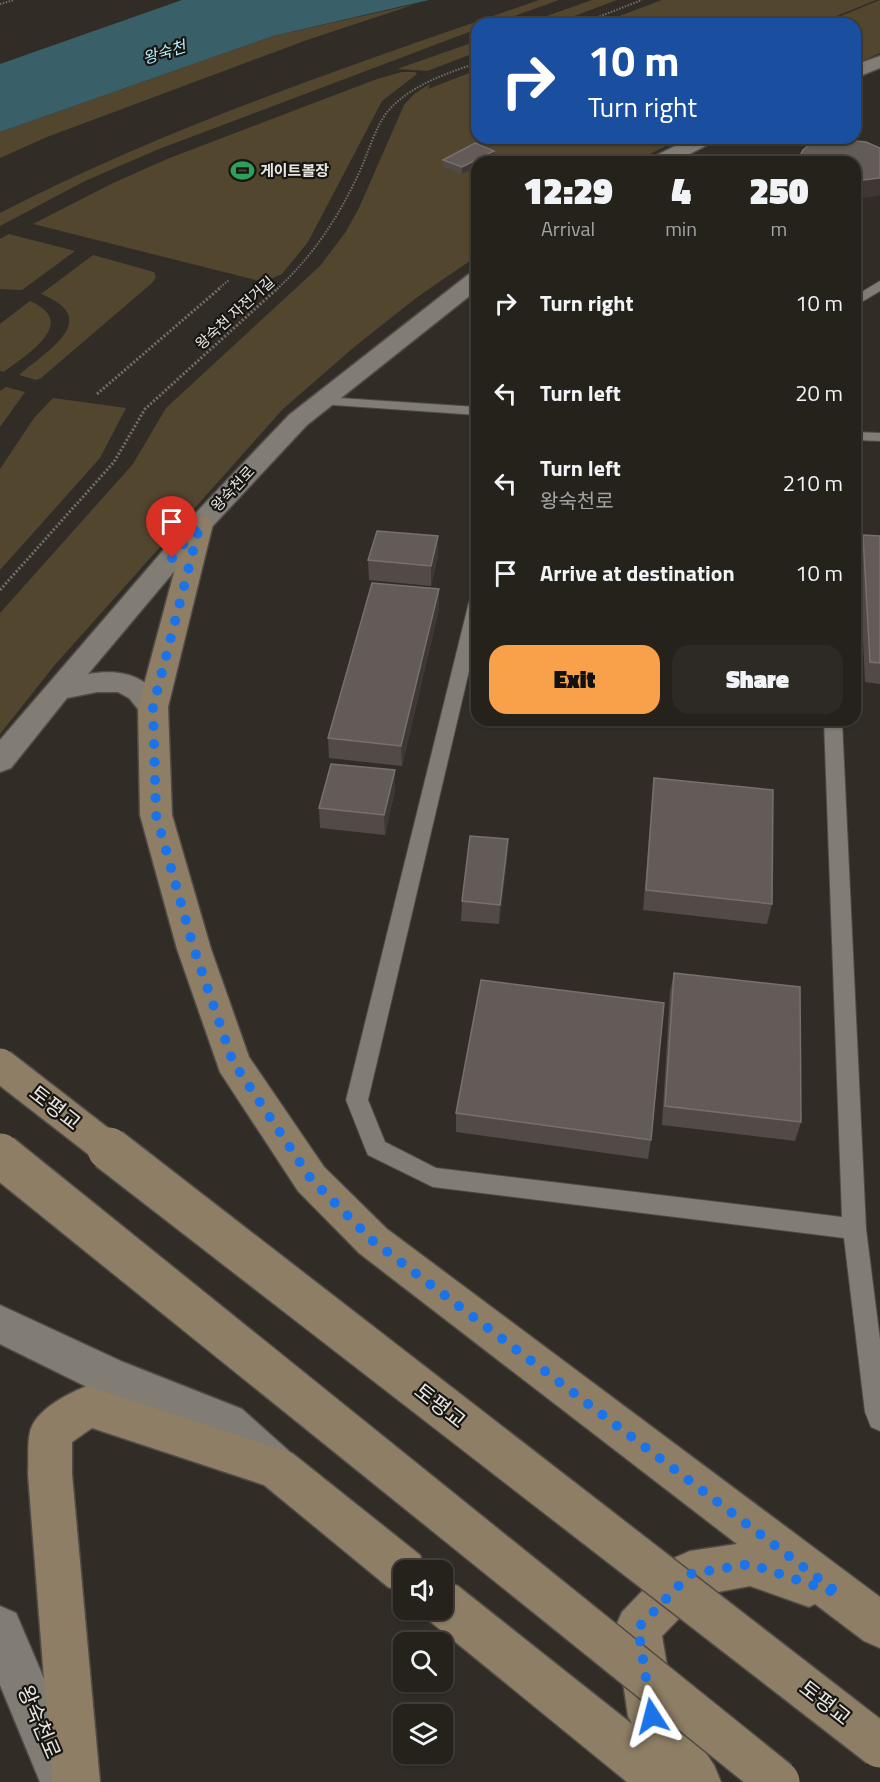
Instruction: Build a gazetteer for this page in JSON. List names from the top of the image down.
{
  "streets": {
    "street": ["왕숙천로", "토평교"],
    "path": ["왕숙천 자전거길"]
  },
  "water": ["왕숙천"],
  "places": {
    "sports": ["게이트볼장"]
  },
  "page": {
    "turn": ["10 m", "Turn right"],
    "eta": [
      "12:29",
      "Arrival",
      "4",
      "min",
      "250",
      "m"
    ],
    "list": [
      {
        "name": "Turn right",
        "value": "10 m"
      },
      {
        "name": "Turn left",
        "value": "20 m"
      },
      {
        "name": "Turn left",
        "note": "왕숙천로",
        "value": "210 m"
      },
      {
        "name": "Arrive at destination",
        "value": "10 m"
      }
    ],
    "buttons": ["Exit", "Share"]
  }
}
